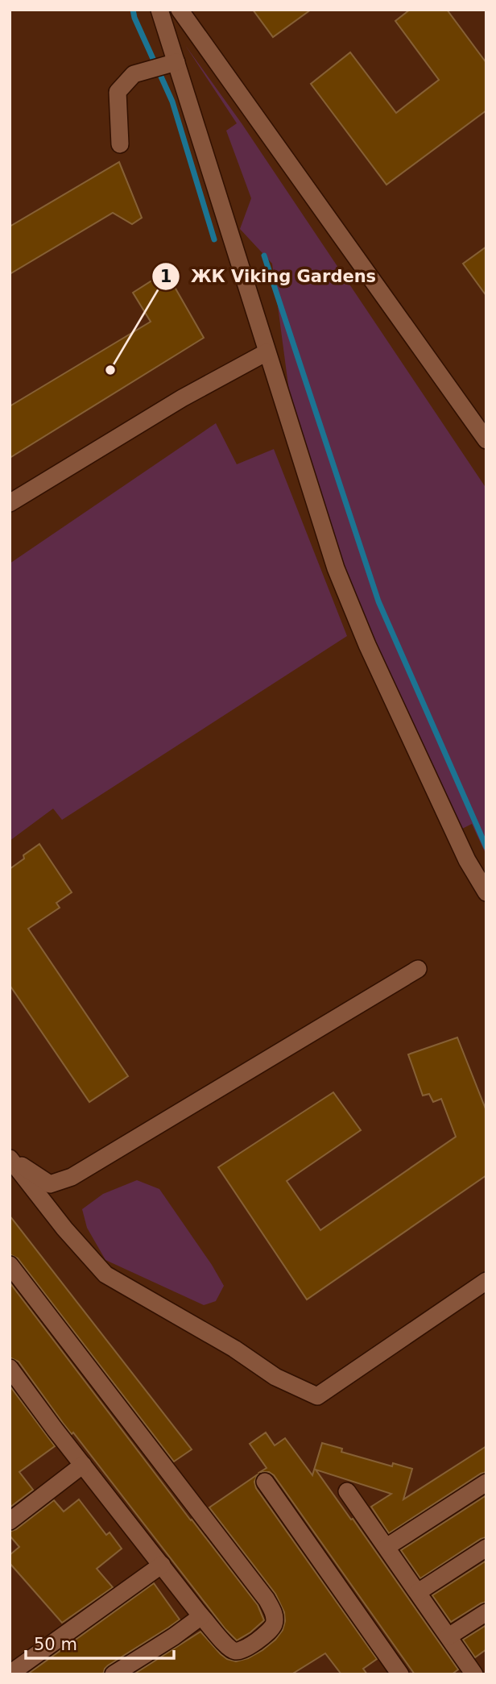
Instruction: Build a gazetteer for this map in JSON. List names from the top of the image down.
{
  "places": ["ЖК Viking Gardens"],
  "scale_bar": "50 m"
}
